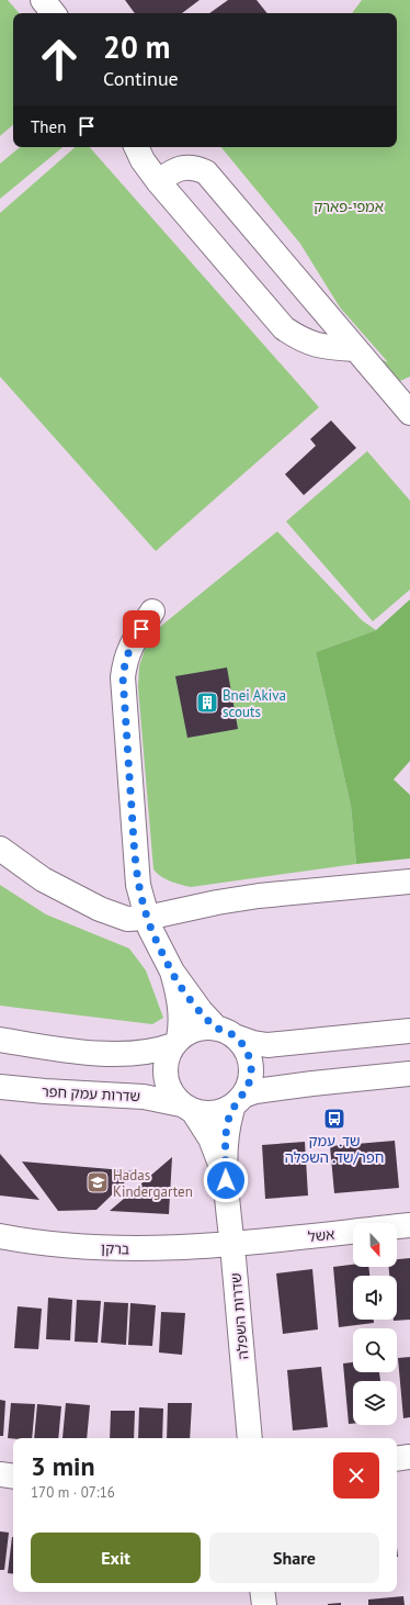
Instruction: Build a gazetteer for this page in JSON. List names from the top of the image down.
{
  "streets": {
    "street": [
      "שדרות עמק חפר",
      "אשל",
      "ברקן",
      "שדרות השפלה"
    ]
  },
  "crossings": [
    ["שדרות עמק חפר", "שדרות השפלה"],
    ["אשל", "ברקן"],
    ["אשל", "שדרות השפלה"],
    ["ברקן", "שדרות השפלה"]
  ],
  "parks": ["אמפי-פארק"],
  "places": {
    "building": ["Bnei Akiva scouts"],
    "bus stop": ["שד. עמק חפר/שד. השפלה"],
    "school or university": ["Hadas Kindergarten"]
  },
  "north": "bottom",
  "page": {
    "turn": ["20 m", "Continue"],
    "then": "Then",
    "heading": ["3 min", "170 m · 07:16"],
    "buttons": ["Exit", "Share"]
  }
}
